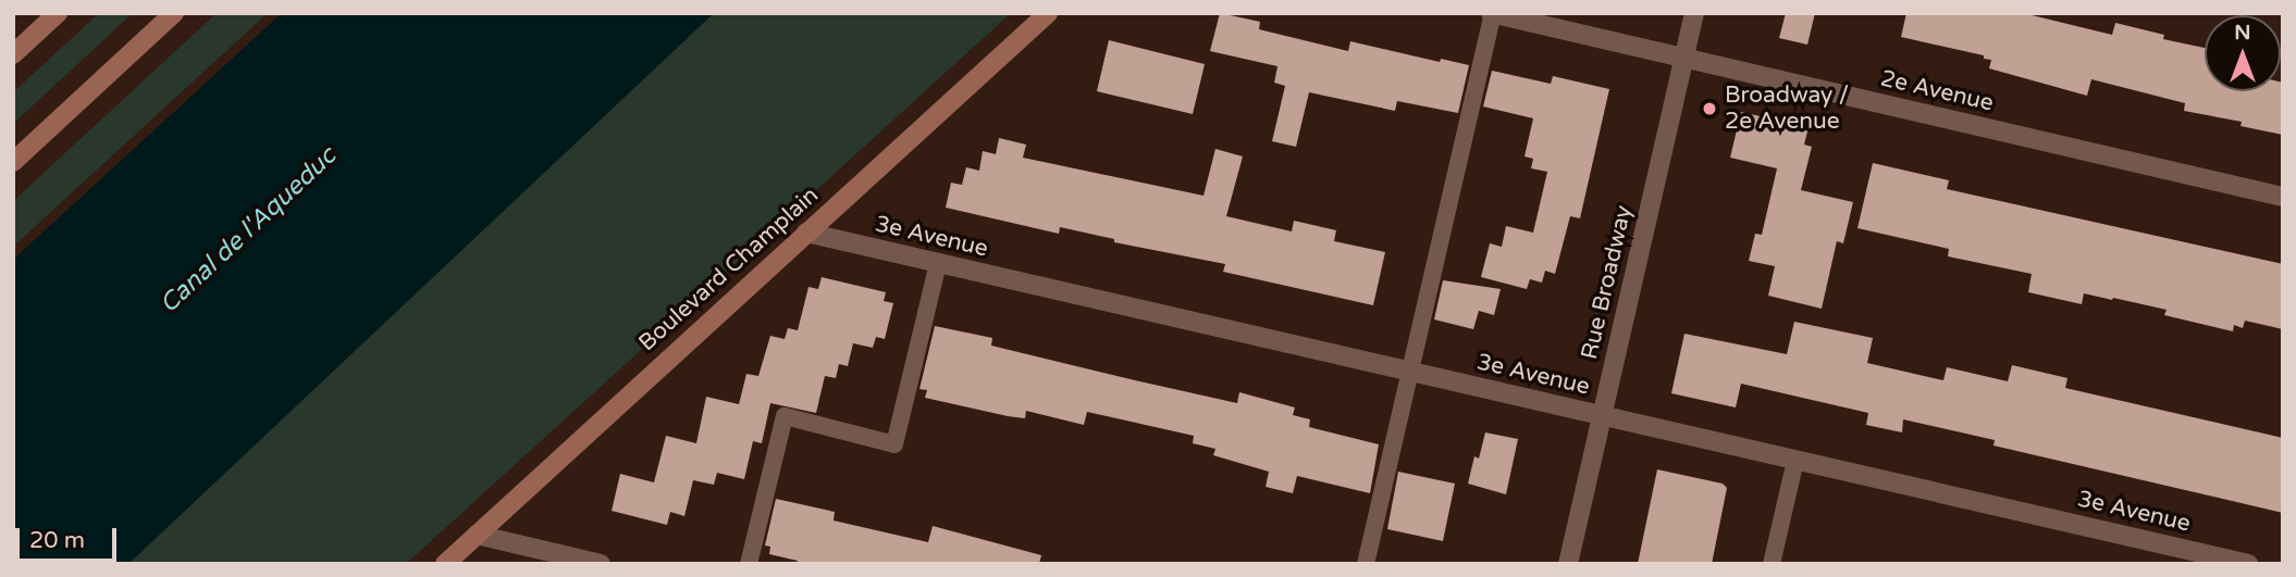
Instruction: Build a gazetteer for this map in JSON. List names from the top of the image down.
{
  "streets": {
    "main road": ["Boulevard Champlain"],
    "street": ["2e Avenue", "3e Avenue", "Rue Broadway"]
  },
  "crossings": [
    ["2e Avenue", "Rue Broadway"],
    ["3e Avenue", "Boulevard Champlain"],
    ["3e Avenue", "Rue Broadway"]
  ],
  "water": ["Canal de l'Aqueduc"],
  "places": ["Broadway / 2e Avenue"],
  "scale_bar": "20 m",
  "north": "top"
}
